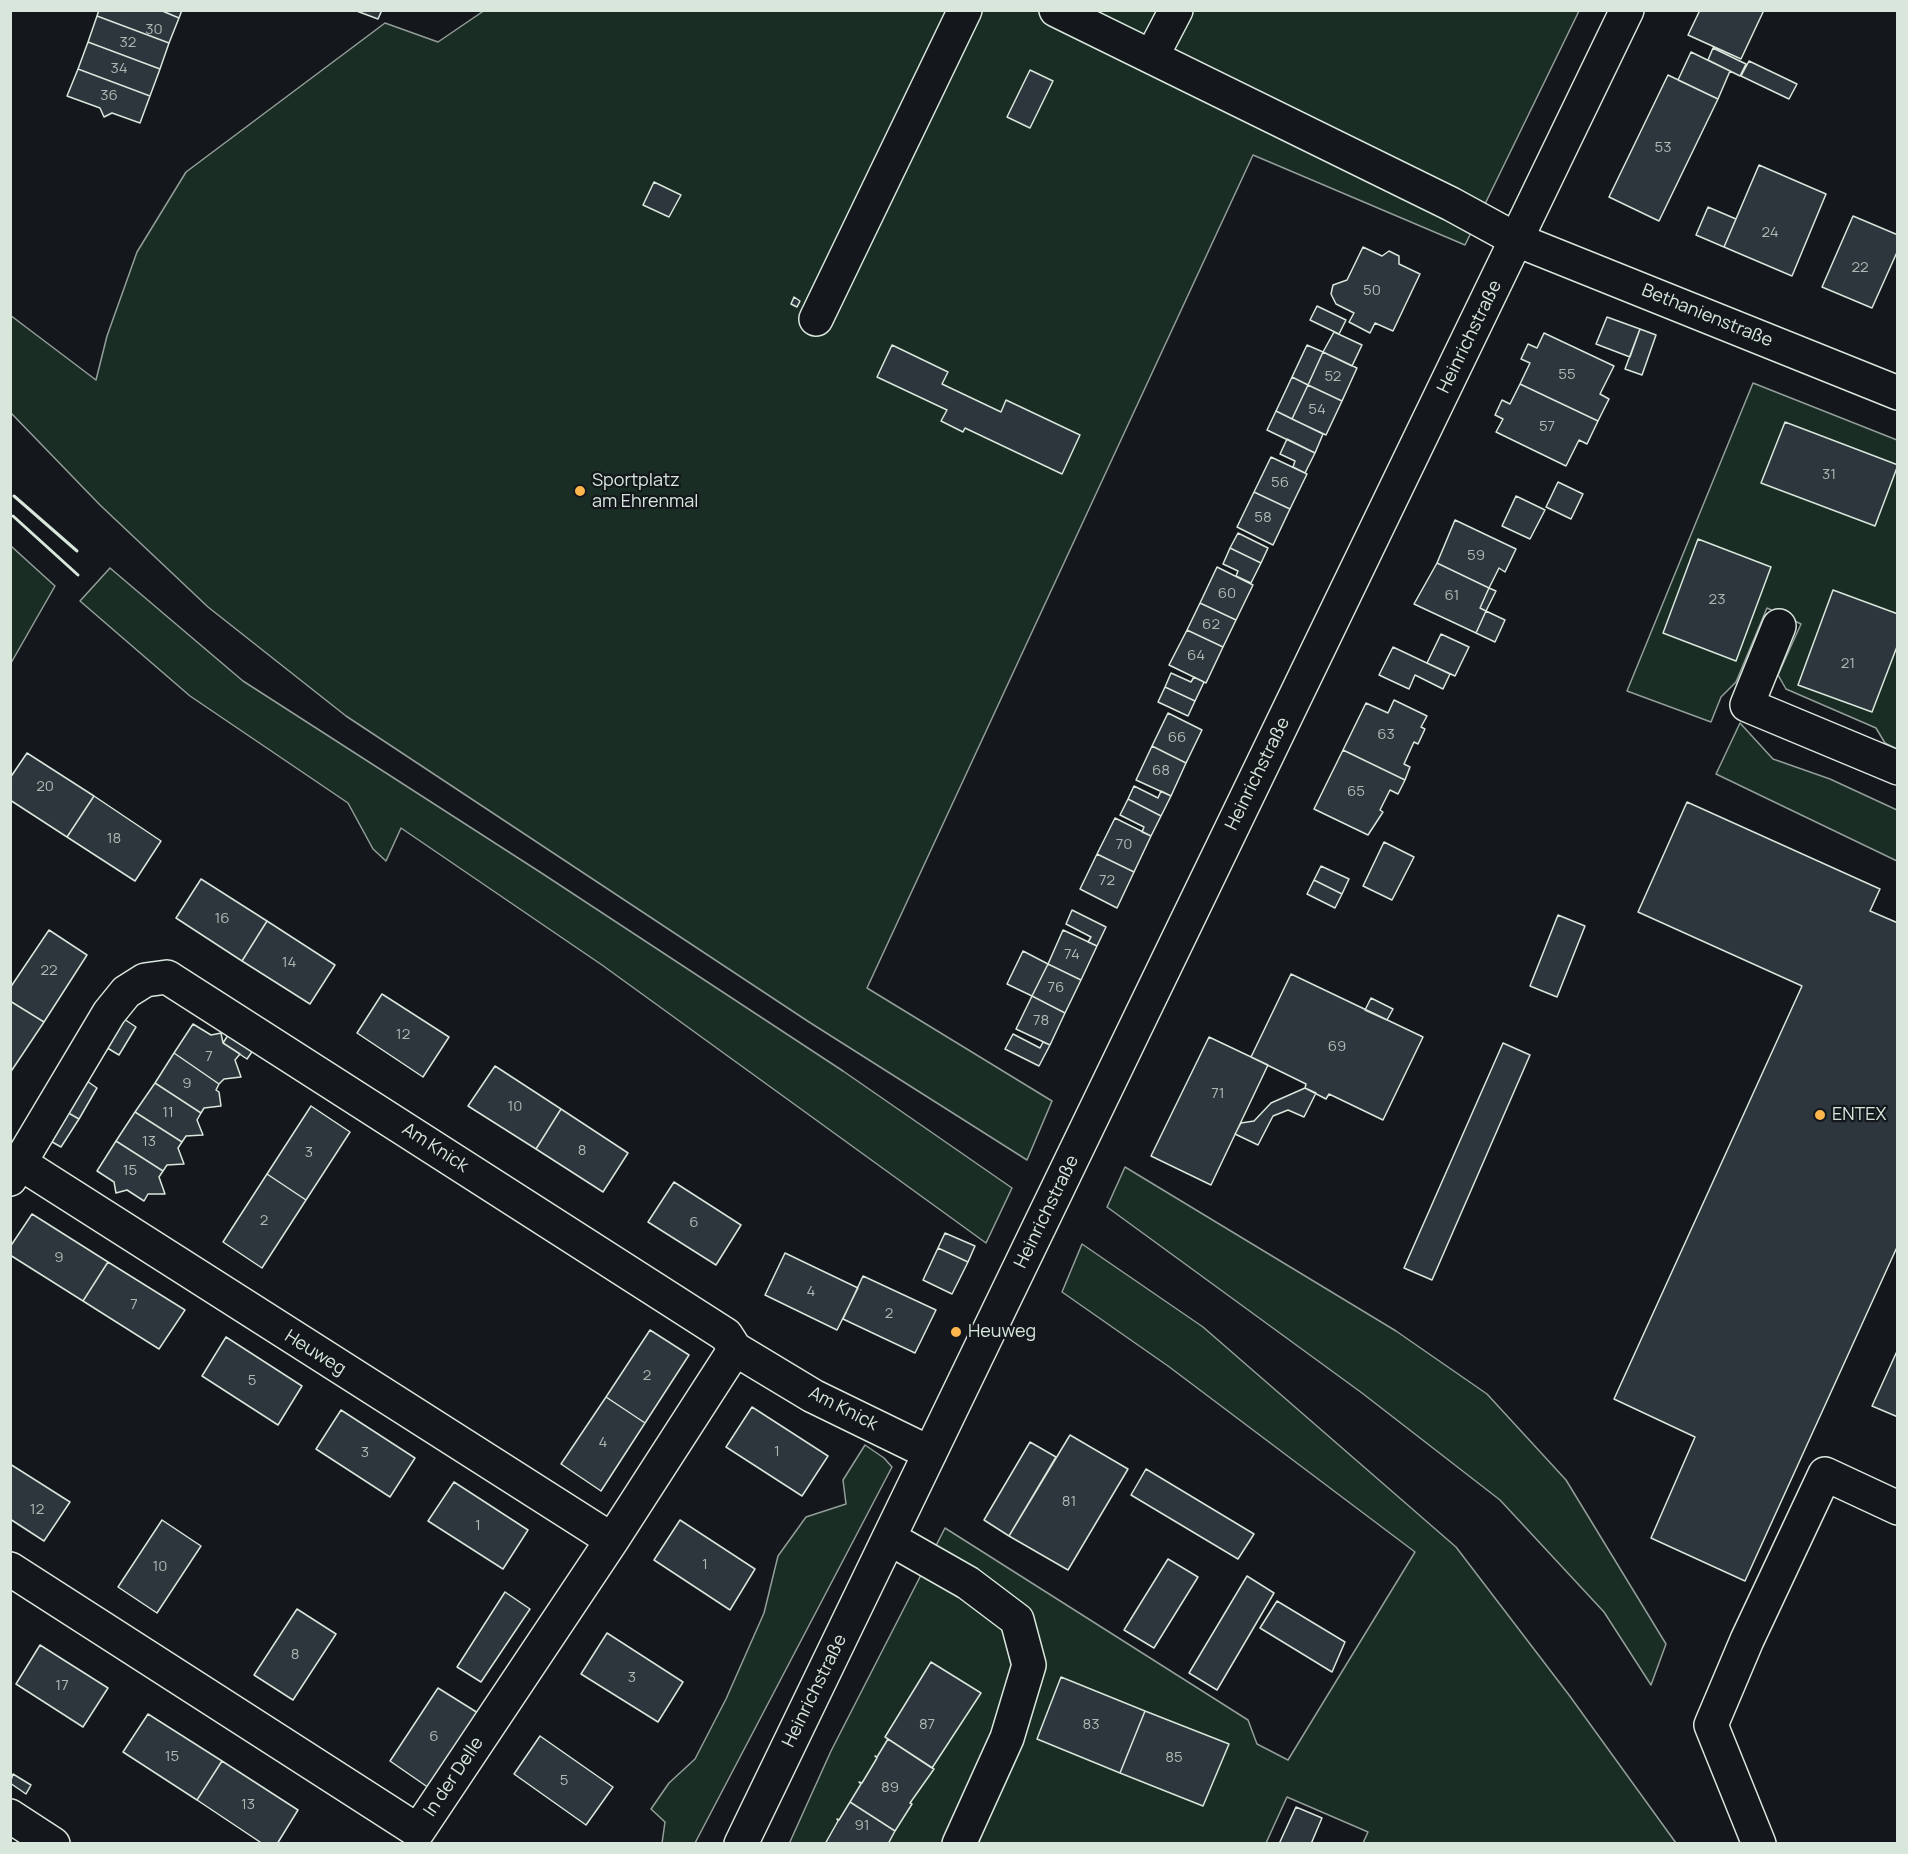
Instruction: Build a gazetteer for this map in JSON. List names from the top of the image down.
{
  "streets": {
    "street": [
      "Bethanienstraße",
      "Heinrichstraße",
      "Am Knick",
      "Heuweg",
      "In der Delle"
    ]
  },
  "crossings": [
    ["Bethanienstraße", "Heinrichstraße"],
    ["Heinrichstraße", "Am Knick"],
    ["Am Knick", "Heuweg"],
    ["Am Knick", "In der Delle"],
    ["Heuweg", "In der Delle"]
  ],
  "places": ["Sportplatz am Ehrenmal", "ENTEX", "Heuweg"],
  "house_numbers": [
    "30",
    "32",
    "34",
    "36",
    "53",
    "24",
    "22",
    "50",
    "55",
    "52",
    "54",
    "57",
    "31",
    "56",
    "58",
    "59",
    "60",
    "61",
    "23",
    "62",
    "64",
    "21",
    "63",
    "66",
    "68",
    "20",
    "65",
    "18",
    "70",
    "72",
    "16",
    "74",
    "14",
    "22",
    "76",
    "78",
    "12",
    "69",
    "7",
    "9",
    "71",
    "10",
    "11",
    "13",
    "8",
    "3",
    "15",
    "2",
    "6",
    "9",
    "4",
    "7",
    "2",
    "2",
    "5",
    "4",
    "1",
    "3",
    "81",
    "12",
    "1",
    "1",
    "10",
    "8",
    "3",
    "17",
    "87",
    "83",
    "6",
    "15",
    "85",
    "5",
    "89",
    "13",
    "91"
  ]
}
